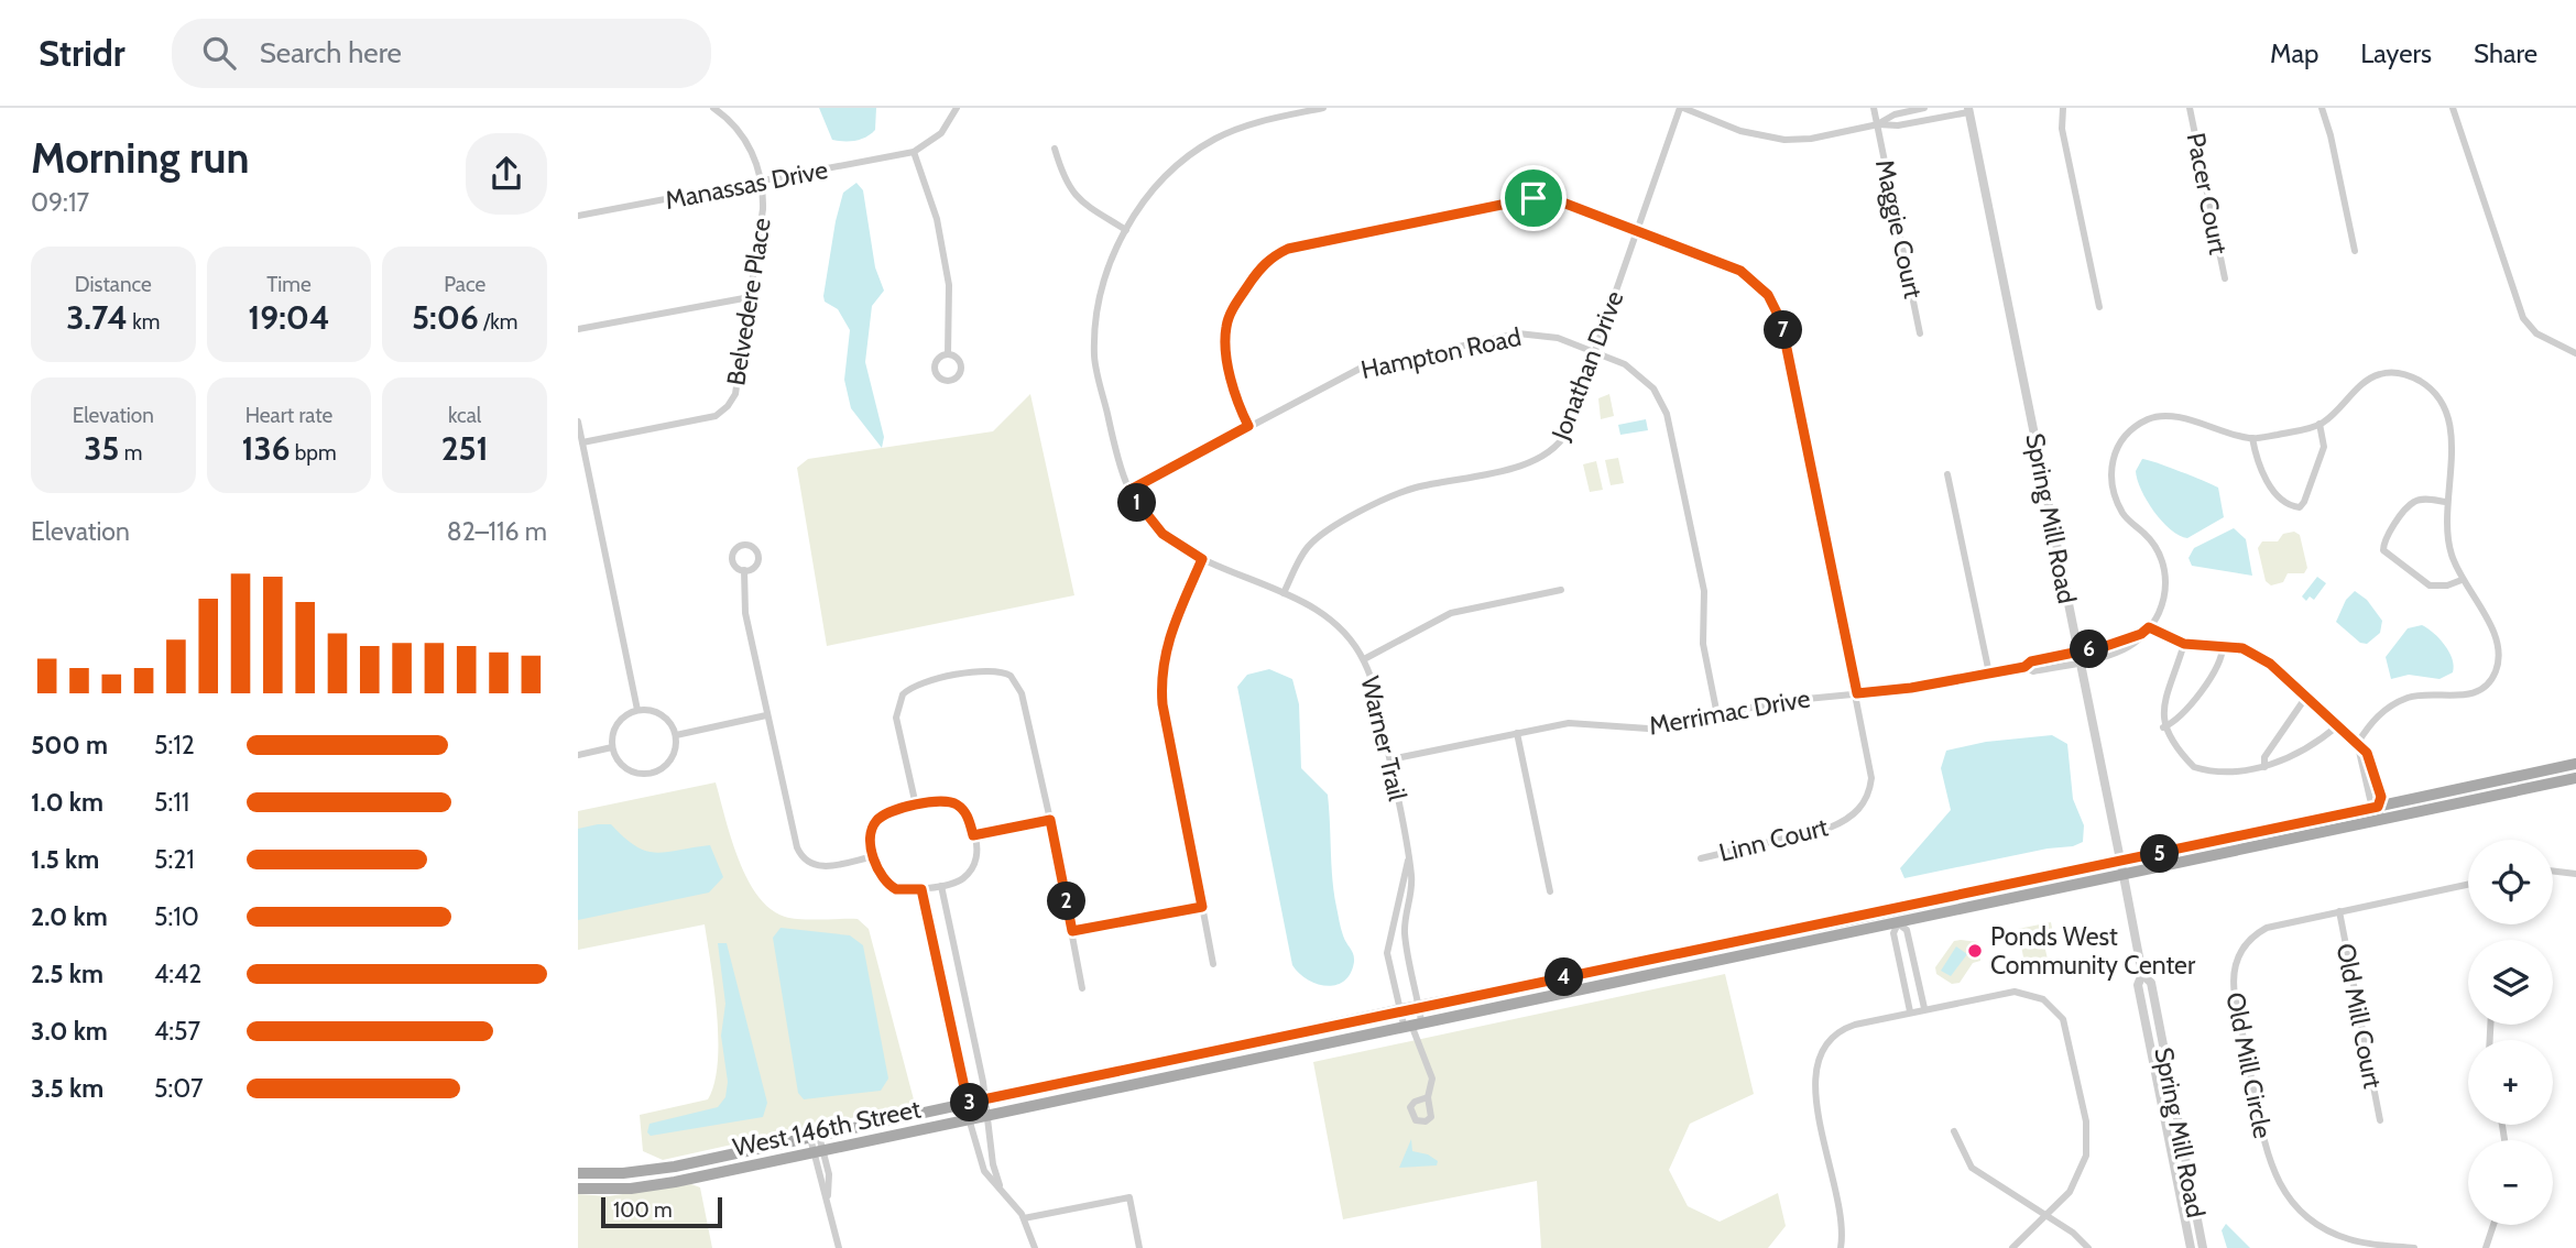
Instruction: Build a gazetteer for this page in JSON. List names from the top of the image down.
{
  "streets": {
    "main road": ["West 146th Street"],
    "street": [
      "Manassas Drive",
      "Pacer Court",
      "Maggie Court",
      "Belvedere Place",
      "Hampton Road",
      "Jonathan Drive",
      "Spring Mill Road",
      "Merrimac Drive",
      "Warner Trail",
      "Linn Court",
      "Old Mill Court",
      "Old Mill Circle"
    ]
  },
  "crossings": [
    ["Manassas Drive", "Belvedere Place"],
    ["Hampton Road", "Jonathan Drive"],
    ["Hampton Road", "Merrimac Drive"],
    ["Hampton Road", "Warner Trail"],
    ["Hampton Road", "Linn Court"],
    ["Jonathan Drive", "Warner Trail"],
    ["Jonathan Drive", "Linn Court"],
    ["Spring Mill Road", "Merrimac Drive"],
    ["Spring Mill Road", "West 146th Street"],
    ["Merrimac Drive", "Warner Trail"],
    ["Merrimac Drive", "Linn Court"],
    ["Warner Trail", "West 146th Street"],
    ["Old Mill Court", "Old Mill Circle"]
  ],
  "places": ["Ponds West Community Center"],
  "scale_bar": "100 m",
  "page": {
    "header": "Stridr",
    "search": "Search here",
    "nav": ["Map", "Layers", "Share"],
    "heading": ["Morning run", "09:17"],
    "stats": [
      ["Distance", "3.74 km"],
      ["Time", "19:04"],
      ["Pace", "5:06 /km"],
      ["Elevation", "35 m"],
      ["Heart rate", "136 bpm"],
      ["kcal", "251"]
    ],
    "pins": [
      "7",
      "1",
      "6",
      "5",
      "2",
      "4",
      "3"
    ],
    "chart": ["Elevation", "82–116 m"],
    "list": [
      {
        "name": "500 m",
        "note": "5:12"
      },
      {
        "name": "1.0 km",
        "note": "5:11"
      },
      {
        "name": "1.5 km",
        "note": "5:21"
      },
      {
        "name": "2.0 km",
        "note": "5:10"
      },
      {
        "name": "2.5 km",
        "note": "4:42"
      },
      {
        "name": "3.0 km",
        "note": "4:57"
      },
      {
        "name": "3.5 km",
        "note": "5:07"
      }
    ],
    "map_buttons": ["+", "−"],
    "scale": "100 m"
  }
}
